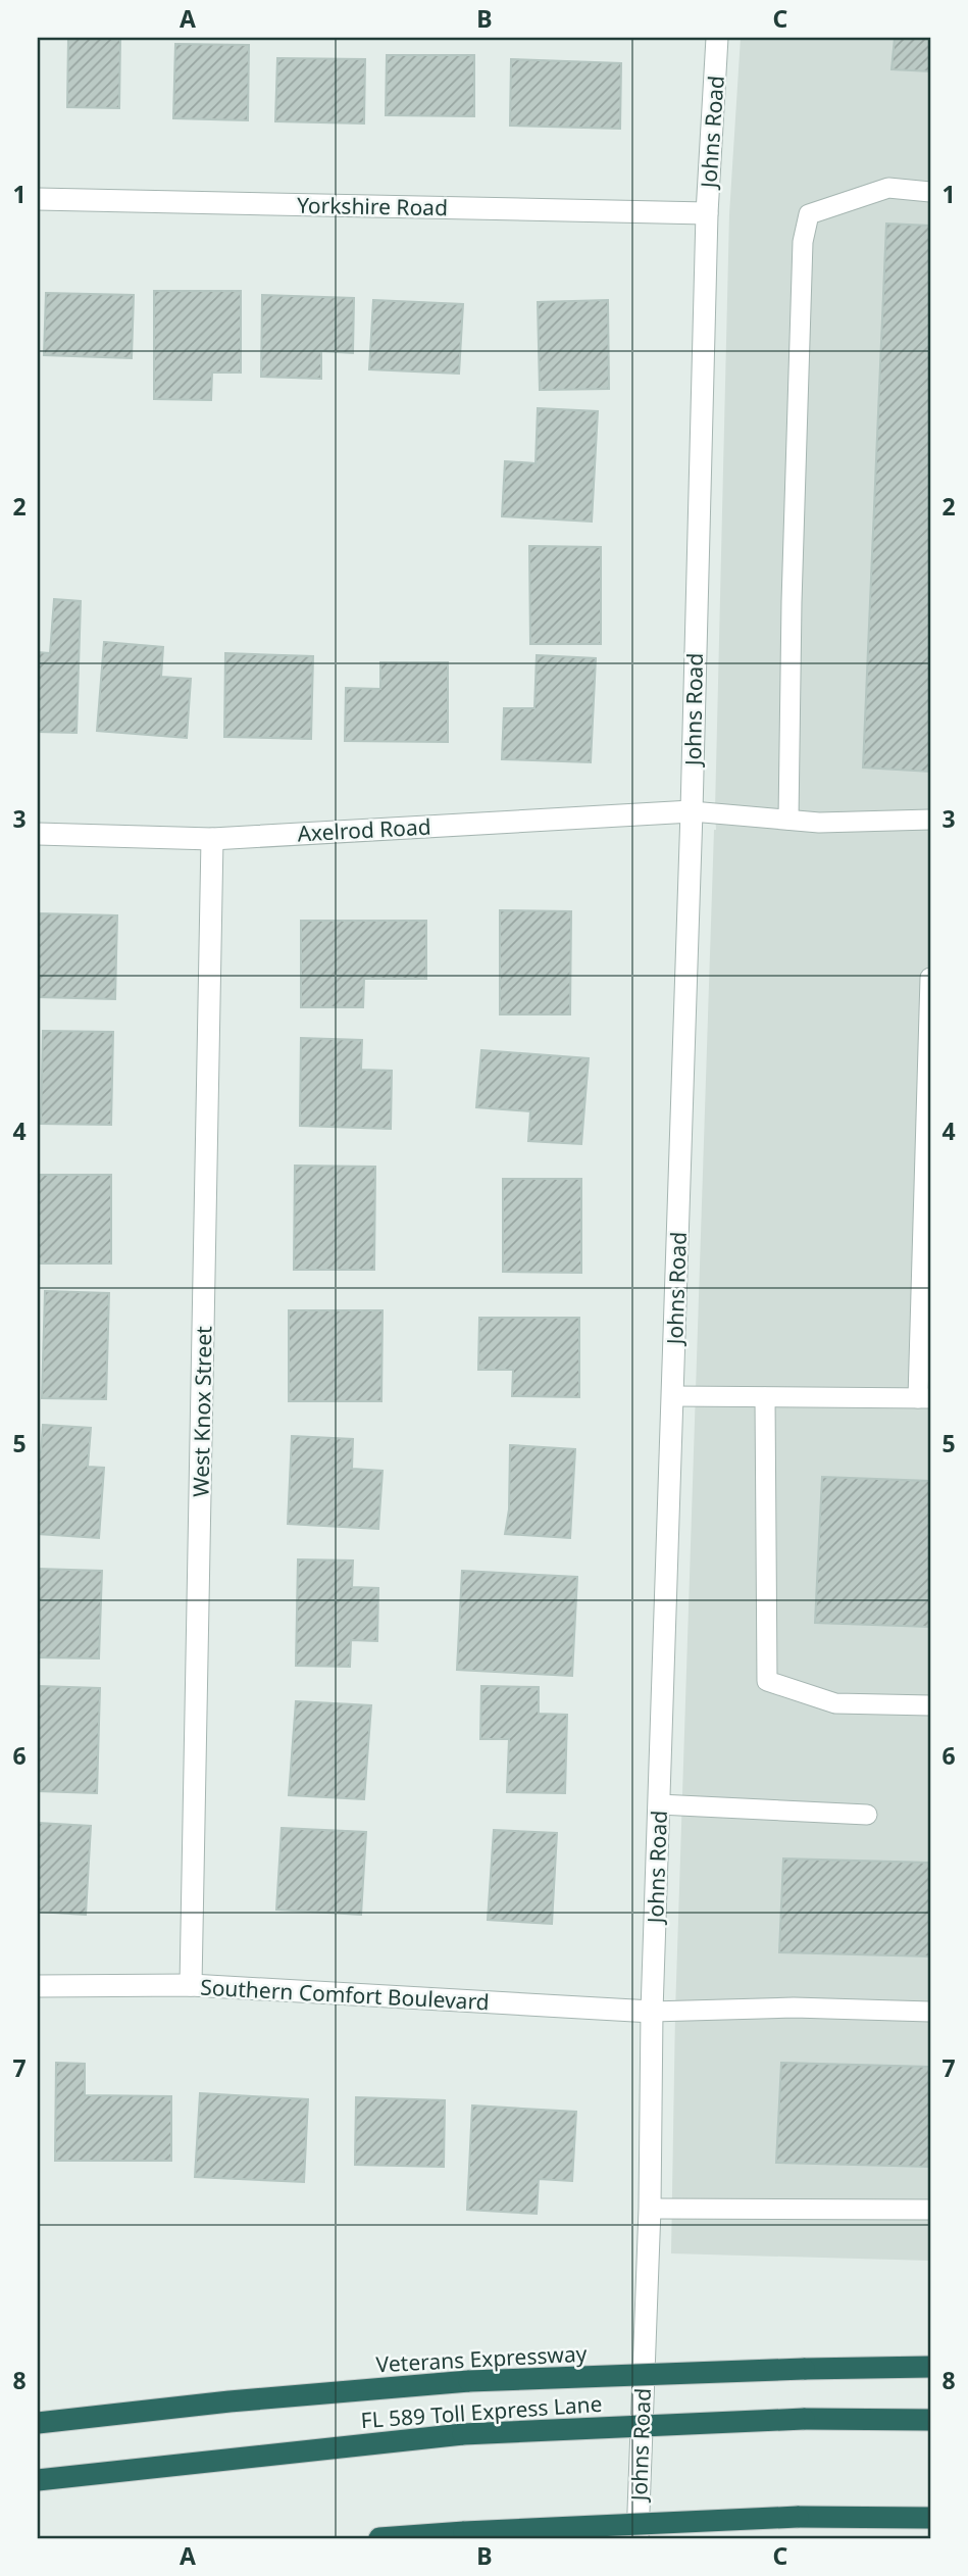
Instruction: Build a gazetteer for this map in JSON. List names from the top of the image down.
{
  "streets": {
    "highway": ["Veterans Expressway", "FL 589 Toll Express Lane"],
    "street": [
      "Johns Road",
      "Yorkshire Road",
      "Axelrod Road",
      "West Knox Street",
      "Southern Comfort Boulevard"
    ]
  },
  "crossings": [
    ["Johns Road", "Yorkshire Road"],
    ["Johns Road", "Axelrod Road"],
    ["Johns Road", "Southern Comfort Boulevard"],
    ["Axelrod Road", "West Knox Street"],
    ["West Knox Street", "Southern Comfort Boulevard"]
  ],
  "grid": {
    "columns": ["A", "B", "C"],
    "rows": [
      "1",
      "2",
      "3",
      "4",
      "5",
      "6",
      "7",
      "8"
    ]
  }
}
